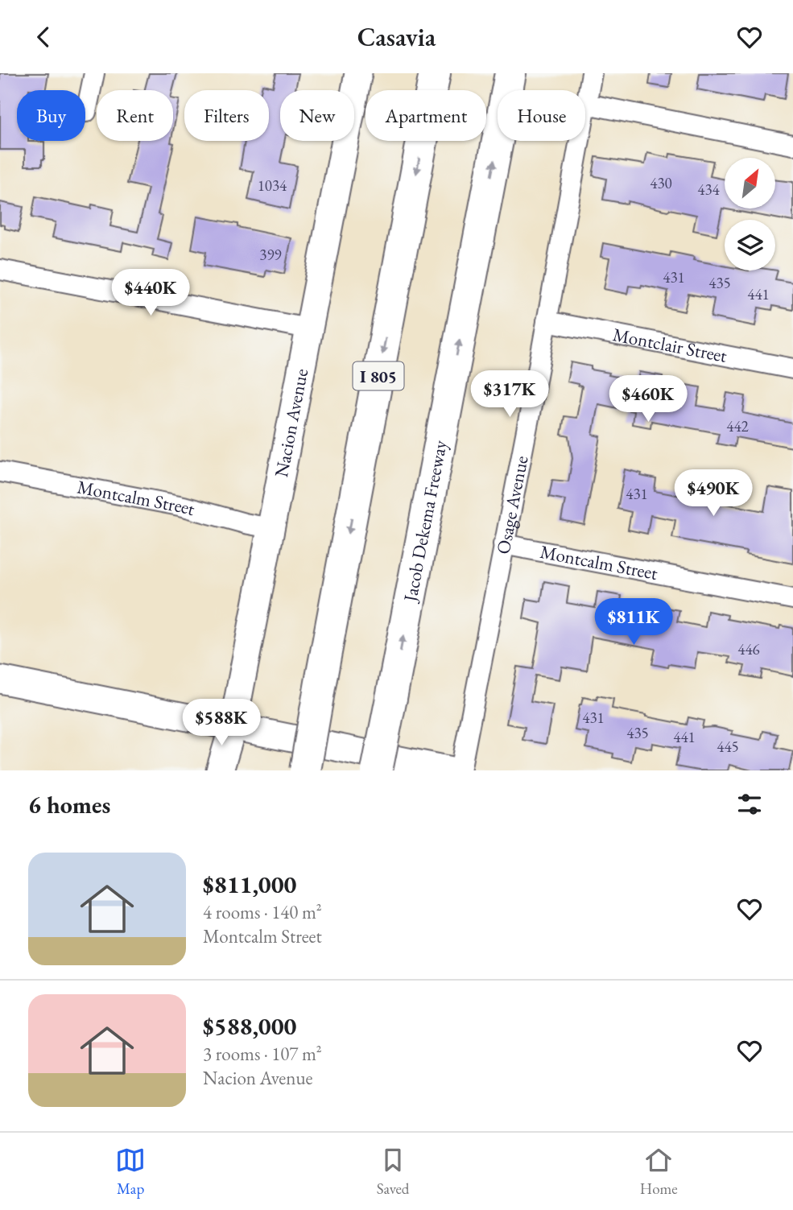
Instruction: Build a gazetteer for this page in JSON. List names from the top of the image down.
{
  "streets": {
    "highway": ["I 805", "Jacob Dekema Freeway"],
    "street": [
      "Montclair Street",
      "Nacion Avenue",
      "Montcalm Street",
      "Osage Avenue"
    ]
  },
  "crossings": [
    ["Montclair Street", "Osage Avenue"],
    ["Nacion Avenue", "Montcalm Street"],
    ["Montcalm Street", "Osage Avenue"]
  ],
  "house_numbers": [
    "430",
    "1034",
    "434",
    "399",
    "431",
    "435",
    "441",
    "442",
    "431",
    "446",
    "431",
    "435",
    "441",
    "445"
  ],
  "north": "top right",
  "page": {
    "header": "Casavia",
    "chip": [
      "Buy",
      "Rent",
      "Filters",
      "New",
      "Apartment",
      "House"
    ],
    "price": [
      "$440K",
      "$317K",
      "$460K",
      "$490K",
      "$811K",
      "$588K"
    ],
    "heading": "6 homes",
    "list": [
      {
        "name": "$811,000",
        "note": "4 rooms · 140 m² · Montcalm Street"
      },
      {
        "name": "$588,000",
        "note": "3 rooms · 107 m² · Nacion Avenue"
      }
    ],
    "tabs": ["Map", "Saved", "Home"]
  }
}
